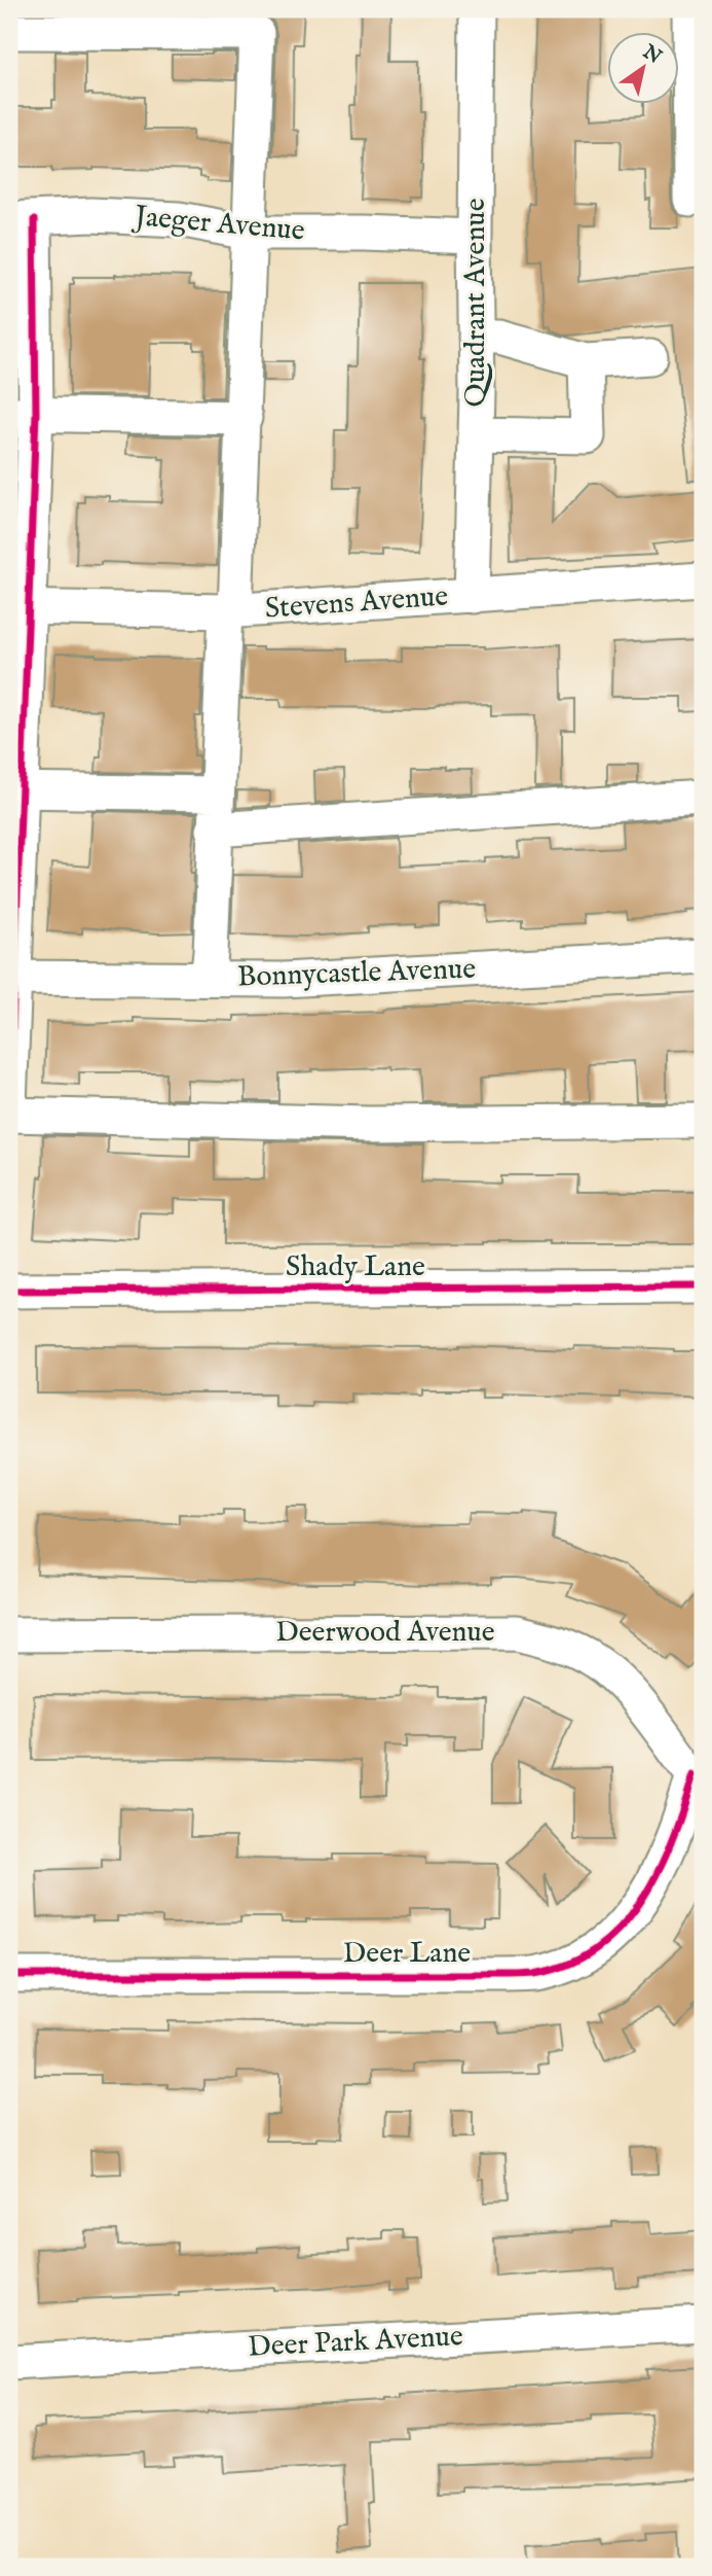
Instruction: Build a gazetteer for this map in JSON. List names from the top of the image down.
{
  "streets": {
    "street": [
      "Jaeger Avenue",
      "Quadrant Avenue",
      "Stevens Avenue",
      "Bonnycastle Avenue",
      "Shady Lane",
      "Deerwood Avenue",
      "Deer Lane",
      "Deer Park Avenue"
    ]
  },
  "crossings": [
    ["Jaeger Avenue", "Quadrant Avenue"],
    ["Quadrant Avenue", "Stevens Avenue"],
    ["Deerwood Avenue", "Deer Lane"]
  ],
  "north": "top right"
}
